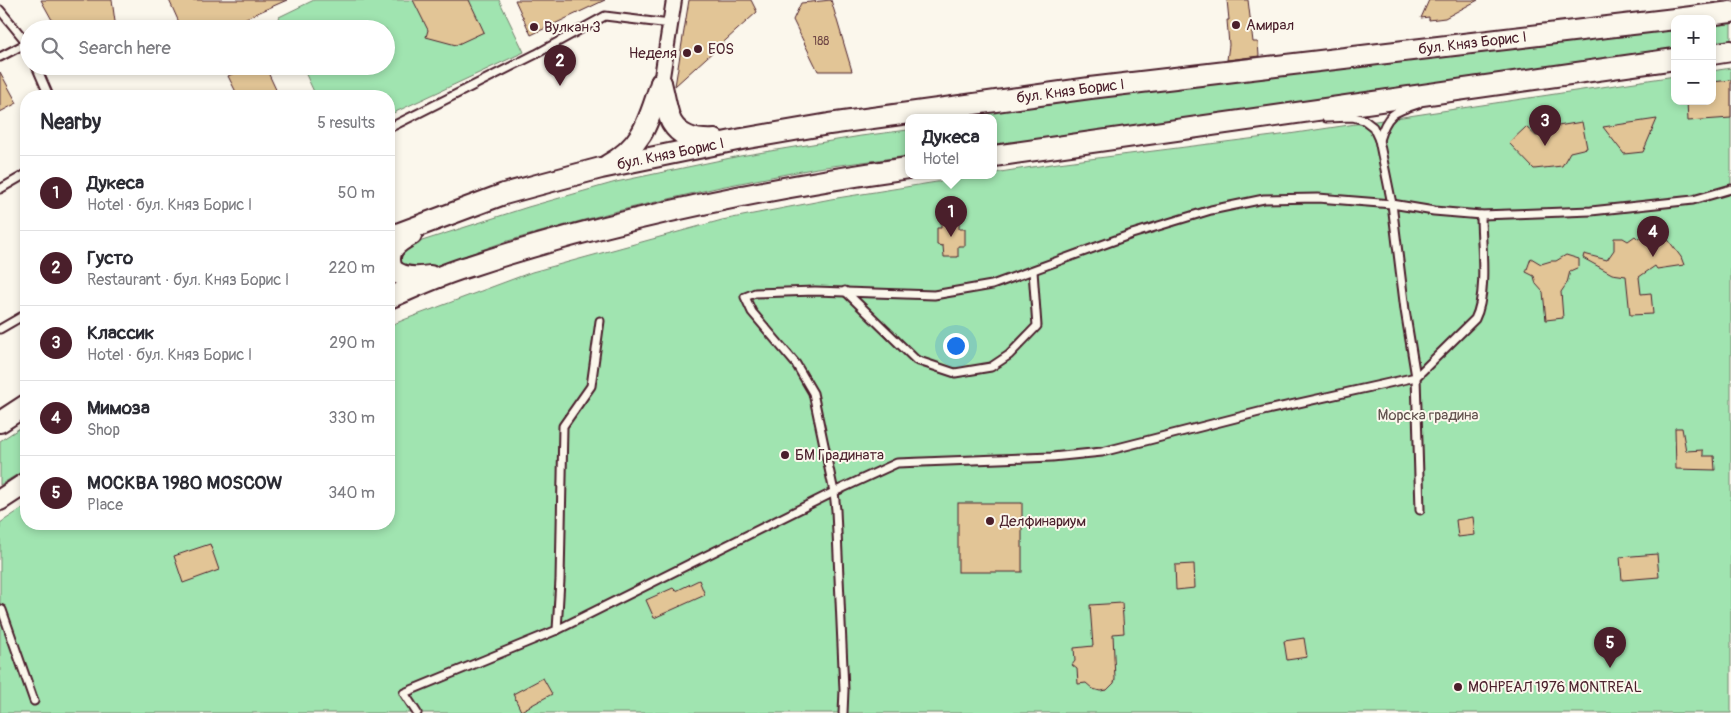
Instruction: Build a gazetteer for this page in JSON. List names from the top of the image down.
{
  "streets": {
    "main road": ["бул. Княз Борис I"]
  },
  "parks": ["Морска градина"],
  "places": [
    "Амирал",
    "Вулкан 3",
    "EOS",
    "Неделя",
    "БМ Градината",
    "Делфинариум",
    "МОНРЕАЛ 1976 MONTREAL"
  ],
  "house_numbers": ["188"],
  "page": {
    "map_buttons": ["+", "−"],
    "search": "Search here",
    "pins": [
      "2",
      "3",
      "1",
      "4",
      "5"
    ],
    "heading": ["Nearby", "5 results"],
    "popup": ["Дукеса", "Hotel"],
    "list": [
      {
        "mark": "1",
        "name": "Дукеса",
        "note": "Hotel · бул. Княз Борис I",
        "value": "50 m"
      },
      {
        "mark": "2",
        "name": "Густо",
        "note": "Restaurant · бул. Княз Борис I",
        "value": "220 m"
      },
      {
        "mark": "3",
        "name": "Классик",
        "note": "Hotel · бул. Княз Борис I",
        "value": "290 m"
      },
      {
        "mark": "4",
        "name": "Мимоза",
        "note": "Shop",
        "value": "330 m"
      },
      {
        "mark": "5",
        "name": "МОСКВА 1980 MOSCOW",
        "note": "Place",
        "value": "340 m"
      }
    ]
  }
}
